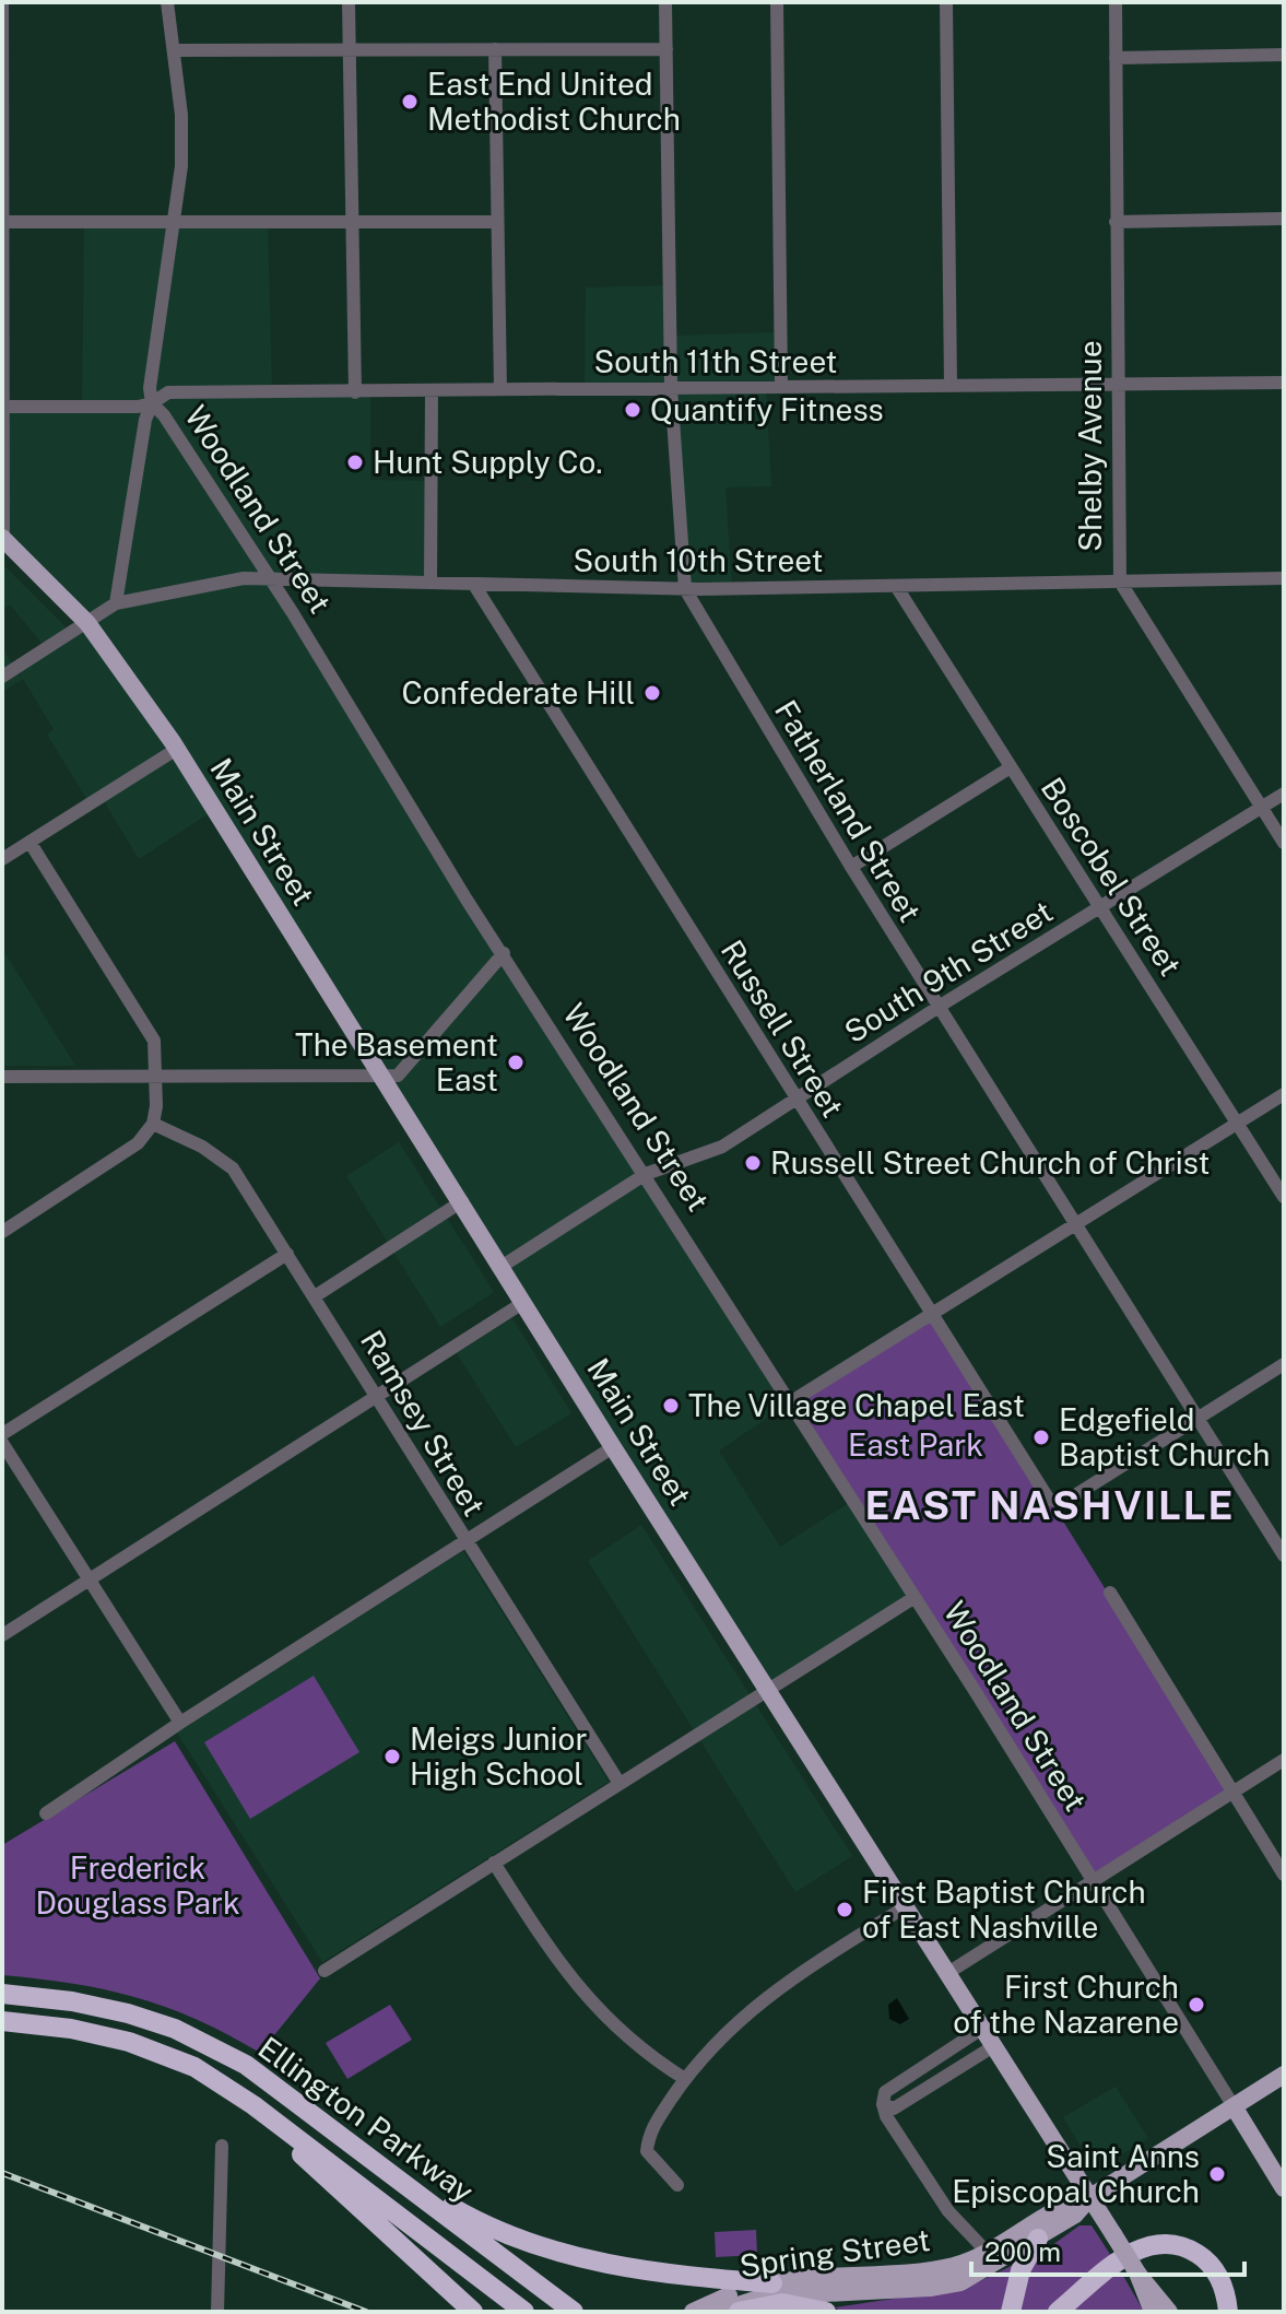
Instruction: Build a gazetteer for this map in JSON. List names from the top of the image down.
{
  "streets": {
    "highway": ["Ellington Parkway"],
    "main road": ["Woodland Street", "Main Street", "Spring Street"],
    "street": [
      "South 11th Street",
      "Shelby Avenue",
      "South 10th Street",
      "Fatherland Street",
      "Boscobel Street",
      "South 9th Street",
      "Russell Street",
      "Ramsey Street"
    ]
  },
  "crossings": [
    ["South 11th Street", "Shelby Avenue"],
    ["South 11th Street", "Woodland Street"],
    ["South 11th Street", "Fatherland Street"],
    ["Shelby Avenue", "South 10th Street"],
    ["Shelby Avenue", "South 9th Street"],
    ["Woodland Street", "South 10th Street"],
    ["Woodland Street", "South 9th Street"],
    ["South 10th Street", "Fatherland Street"],
    ["South 10th Street", "Boscobel Street"],
    ["South 10th Street", "Russell Street"],
    ["Fatherland Street", "South 9th Street"],
    ["Fatherland Street", "Russell Street"],
    ["Main Street", "South 9th Street"],
    ["Main Street", "Spring Street"],
    ["Boscobel Street", "South 9th Street"],
    ["South 9th Street", "Russell Street"]
  ],
  "districts": ["EAST NASHVILLE"],
  "parks": ["East Park", "Frederick Douglass Park"],
  "places": [
    "East End United Methodist Church",
    "Quantify Fitness",
    "Hunt Supply Co.",
    "Confederate Hill",
    "The Basement East",
    "Russell Street Church of Christ",
    "The Village Chapel East",
    "Edgefield Baptist Church",
    "Meigs Junior High School",
    "First Baptist Church of East Nashville",
    "First Church of the Nazarene",
    "Saint Anns Episcopal Church"
  ],
  "scale_bar": "200 m"
}
